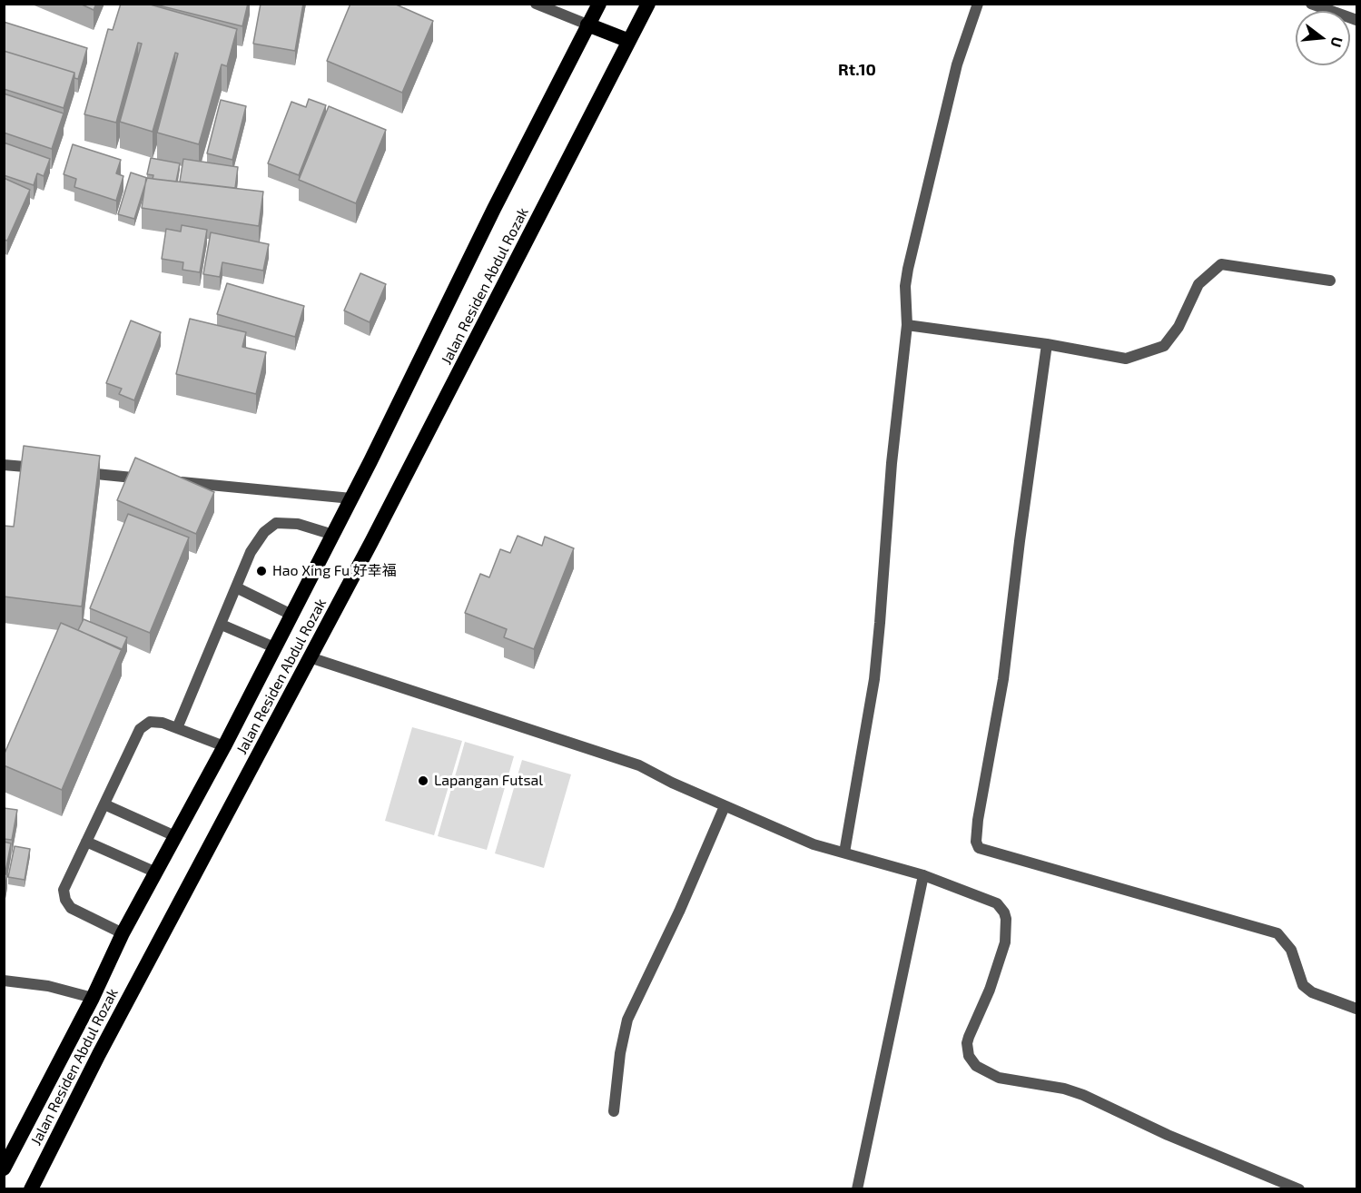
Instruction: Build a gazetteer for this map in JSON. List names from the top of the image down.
{
  "streets": {
    "highway": ["Jalan Residen Abdul Rozak"]
  },
  "districts": ["Rt.10"],
  "places": ["Hao Xing Fu 好幸福", "Lapangan Futsal"],
  "north": "right"
}
